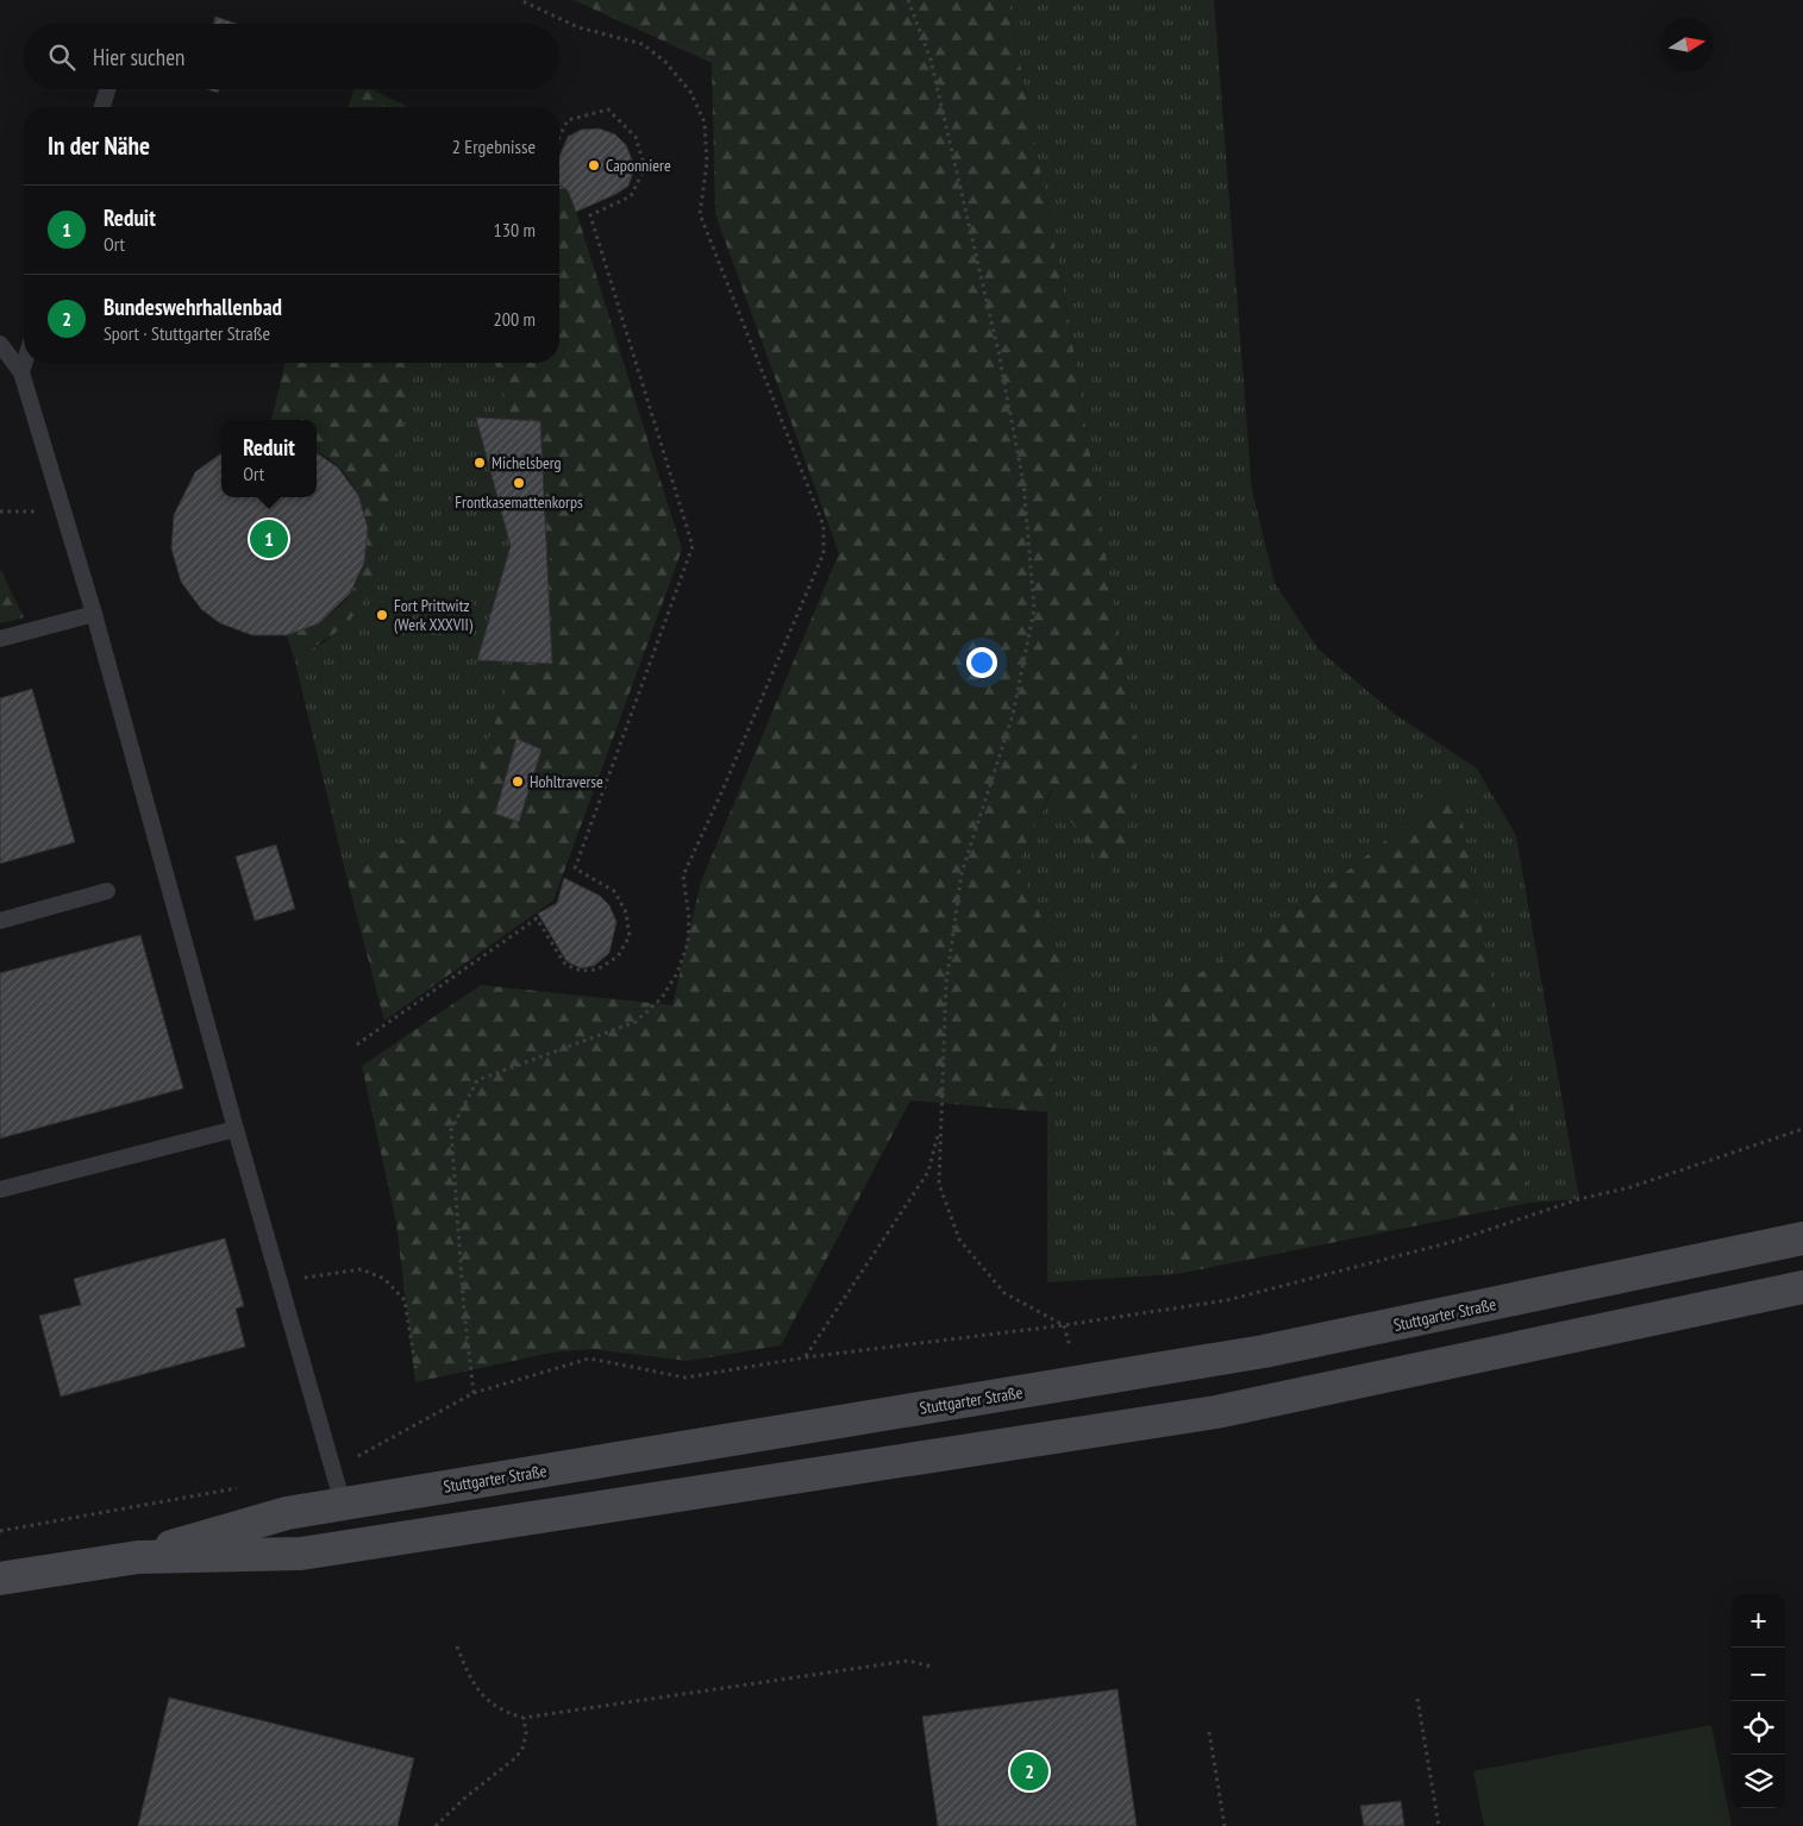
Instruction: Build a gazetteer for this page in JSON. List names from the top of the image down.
{
  "streets": {
    "main road": ["Stuttgarter Straße"]
  },
  "places": [
    "Caponniere",
    "Michelsberg",
    "Frontkasemattenkorps",
    "Fort Prittwitz (Werk XXXVII)",
    "Hohltraverse"
  ],
  "north": "right",
  "page": {
    "search": "Hier suchen",
    "heading": ["In der Nähe", "2 Ergebnisse"],
    "list": [
      {
        "mark": "1",
        "name": "Reduit",
        "note": "Ort",
        "value": "130 m"
      },
      {
        "mark": "2",
        "name": "Bundeswehrhallenbad",
        "note": "Sport · Stuttgarter Straße",
        "value": "200 m"
      }
    ],
    "popup": ["Reduit", "Ort"],
    "pins": ["1", "2"],
    "map_buttons": ["+", "−"]
  }
}
